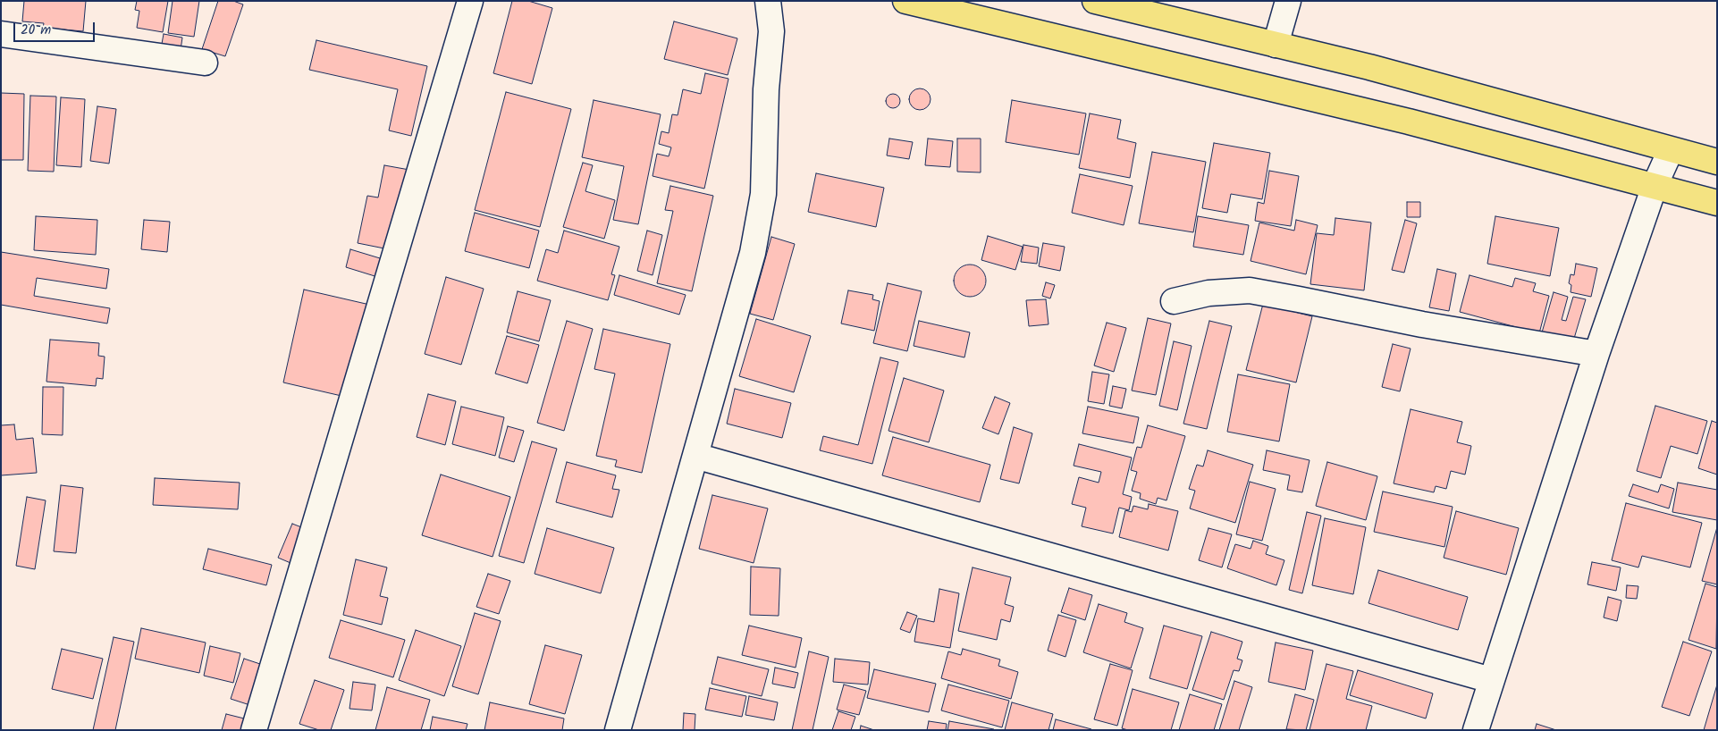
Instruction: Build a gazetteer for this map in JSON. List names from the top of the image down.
{
  "scale_bar": "20 m"
}
